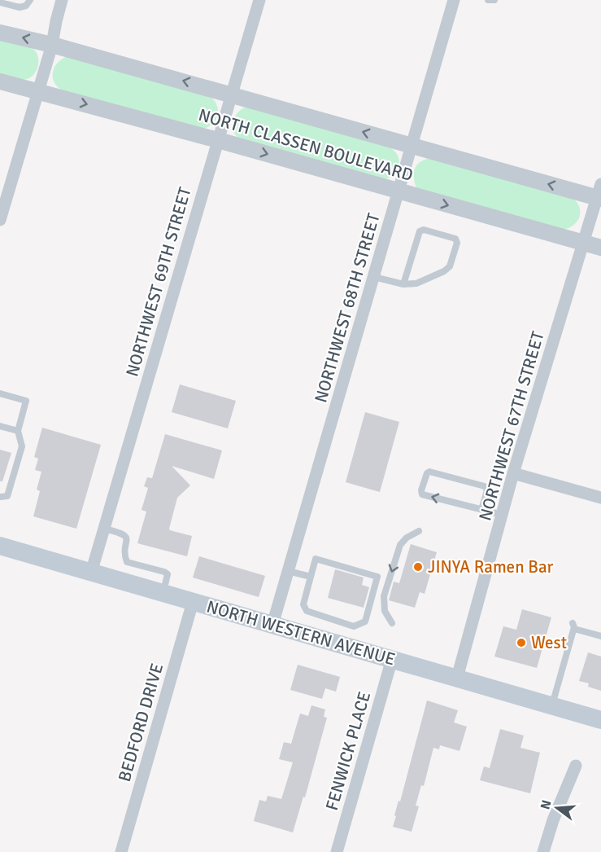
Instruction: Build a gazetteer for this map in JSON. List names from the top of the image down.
{
  "streets": {
    "main road": ["NORTH WESTERN AVENUE"],
    "street": [
      "NORTH CLASSEN BOULEVARD",
      "NORTHWEST 69TH STREET",
      "NORTHWEST 68TH STREET",
      "NORTHWEST 67TH STREET",
      "BEDFORD DRIVE",
      "FENWICK PLACE"
    ]
  },
  "crossings": [
    ["NORTH CLASSEN BOULEVARD", "NORTHWEST 69TH STREET"],
    ["NORTH CLASSEN BOULEVARD", "NORTHWEST 68TH STREET"],
    ["NORTH CLASSEN BOULEVARD", "NORTHWEST 67TH STREET"],
    ["NORTHWEST 69TH STREET", "NORTH WESTERN AVENUE"],
    ["NORTHWEST 68TH STREET", "NORTH WESTERN AVENUE"],
    ["NORTHWEST 67TH STREET", "NORTH WESTERN AVENUE"],
    ["NORTH WESTERN AVENUE", "BEDFORD DRIVE"],
    ["NORTH WESTERN AVENUE", "FENWICK PLACE"]
  ],
  "places": ["JINYA Ramen Bar", "West"],
  "north": "left"
}
